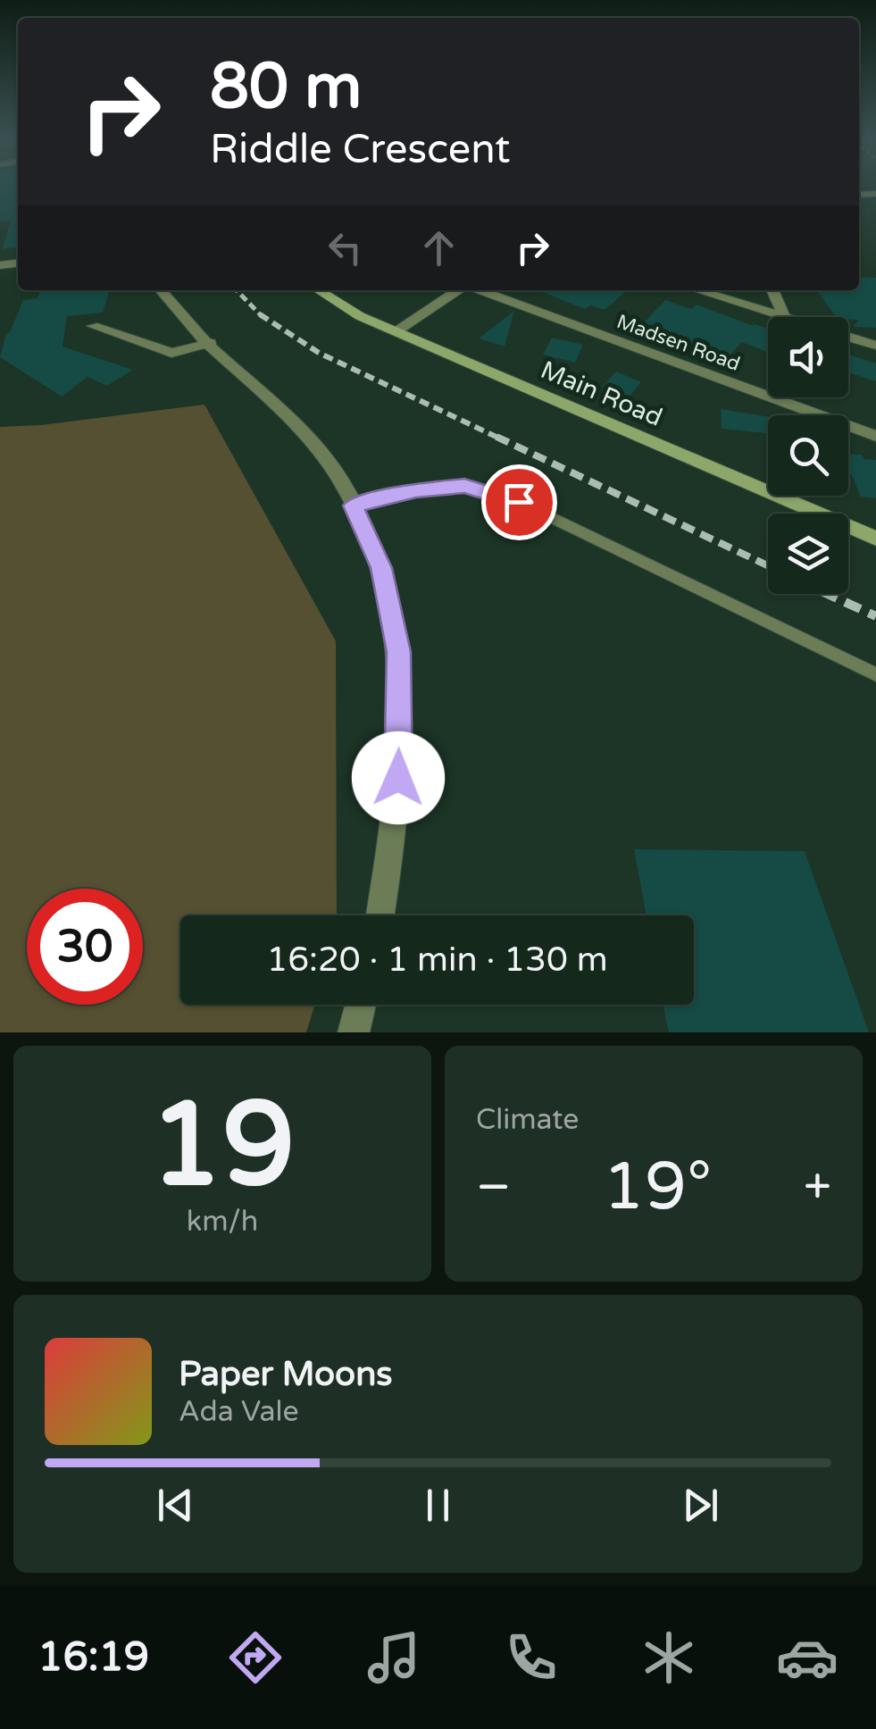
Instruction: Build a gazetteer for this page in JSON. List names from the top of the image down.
{
  "streets": {
    "main road": ["Main Road"],
    "street": ["Madsen Road"]
  },
  "page": {
    "turn": ["80 m", "Riddle Crescent"],
    "limit": "30",
    "trip": "16:20 · 1 min · 130 m",
    "tile": [
      ["19", "km/h"],
      "Climate"
    ],
    "heat": ["−", "19°", "+"],
    "song": ["Paper Moons", "Ada Vale"],
    "tabs": "16:19"
  }
}
